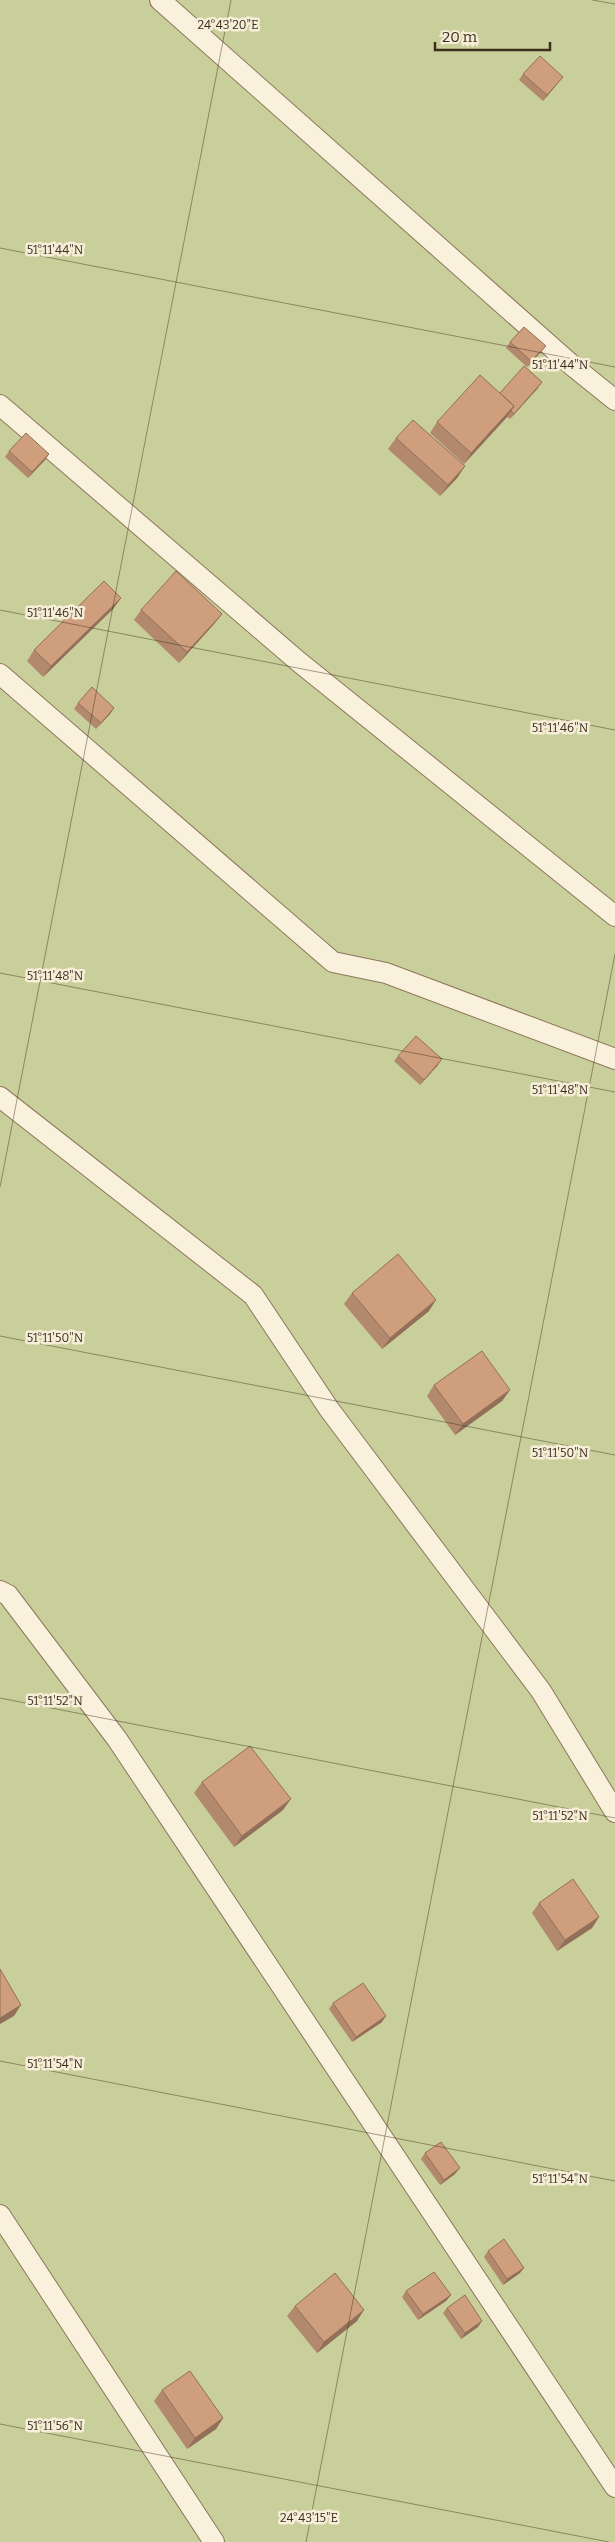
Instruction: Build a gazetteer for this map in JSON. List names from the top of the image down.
{
  "scale_bar": "20 m",
  "coordinates": [
    "24°43'20\"E",
    "51°11'44\"N",
    "51°11'46\"N",
    "51°11'48\"N",
    "51°11'50\"N",
    "51°11'52\"N",
    "51°11'54\"N",
    "51°11'56\"N",
    "24°43'15\"E"
  ]
}
